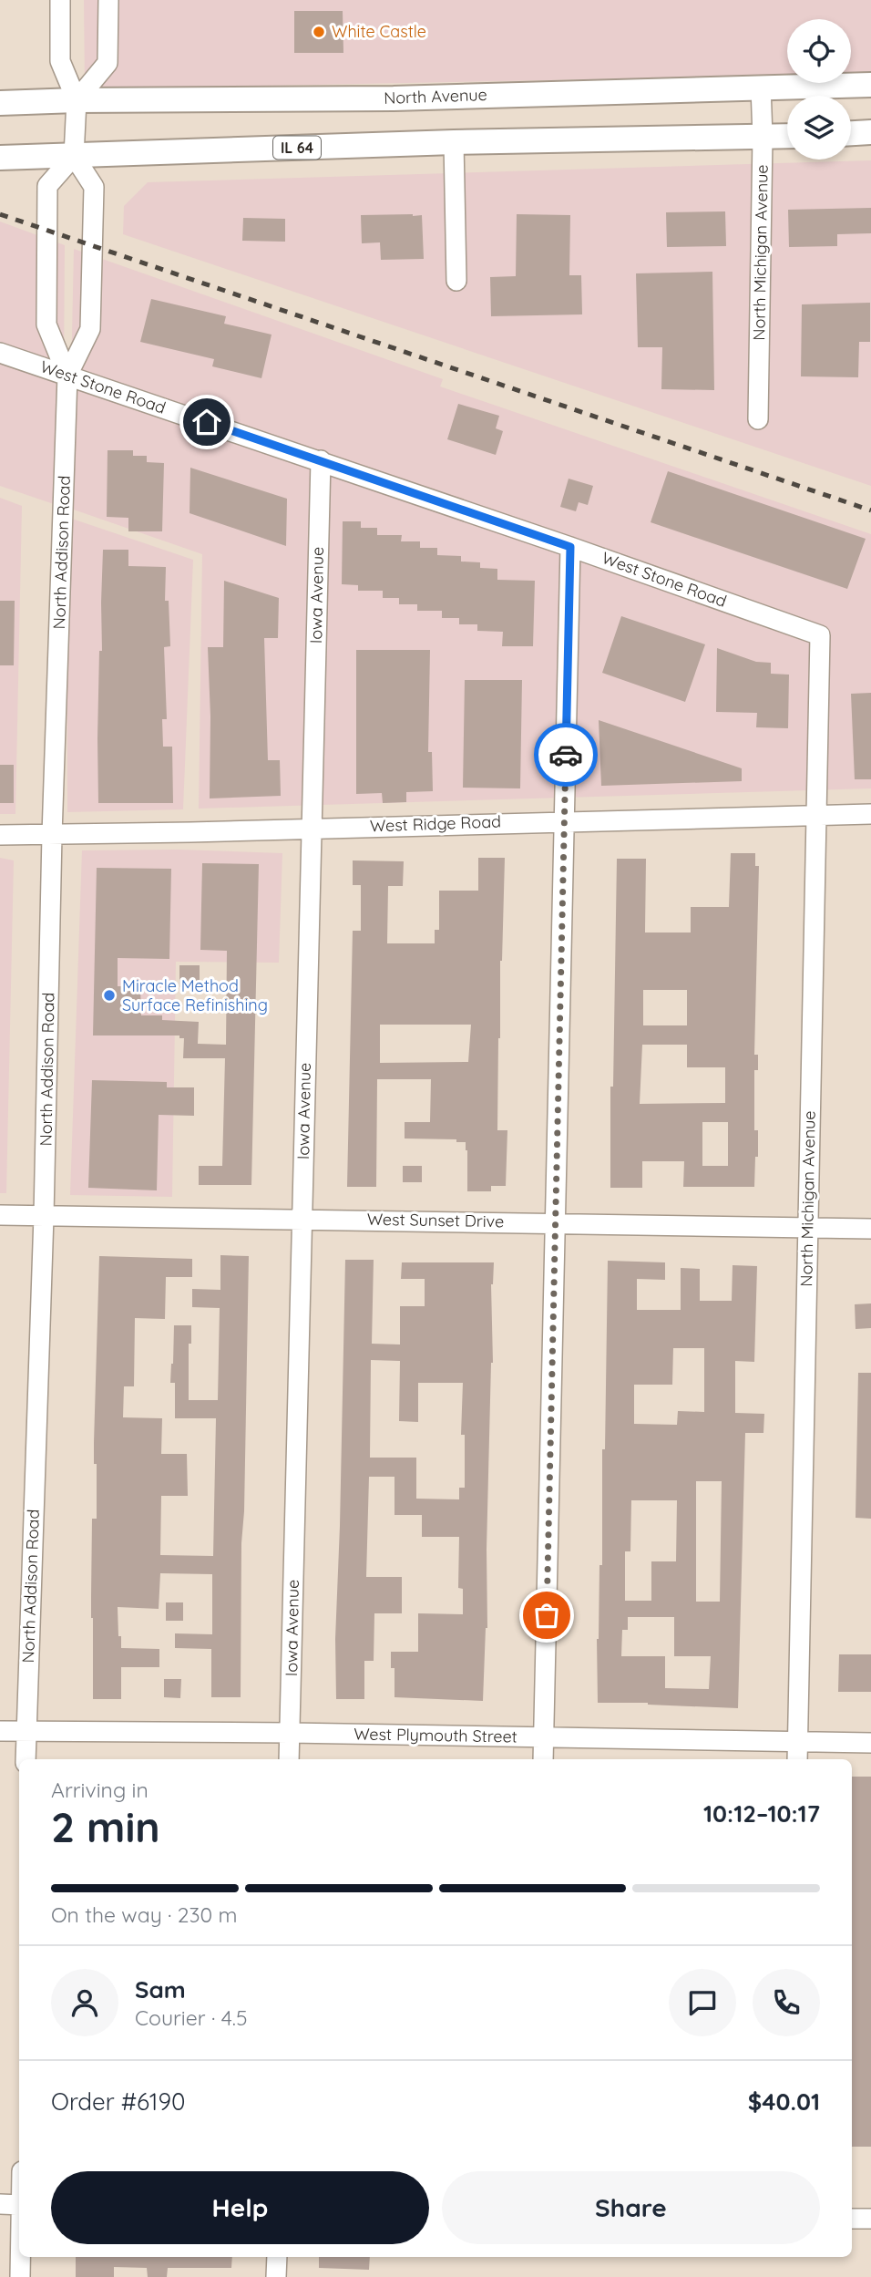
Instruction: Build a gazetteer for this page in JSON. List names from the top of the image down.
{
  "streets": {
    "main road": ["North Avenue", "IL 64"],
    "street": [
      "North Michigan Avenue",
      "West Stone Road",
      "North Addison Road",
      "Iowa Avenue",
      "West Ridge Road",
      "West Sunset Drive",
      "West Plymouth Street"
    ]
  },
  "crossings": [
    ["North Avenue", "North Michigan Avenue"],
    ["IL 64", "North Michigan Avenue"],
    ["IL 64", "North Addison Road"],
    ["North Michigan Avenue", "West Stone Road"],
    ["North Michigan Avenue", "West Ridge Road"],
    ["North Michigan Avenue", "West Sunset Drive"],
    ["North Michigan Avenue", "West Plymouth Street"],
    ["West Stone Road", "North Addison Road"],
    ["West Stone Road", "Iowa Avenue"],
    ["North Addison Road", "West Ridge Road"],
    ["North Addison Road", "West Sunset Drive"],
    ["North Addison Road", "West Plymouth Street"],
    ["Iowa Avenue", "West Ridge Road"],
    ["Iowa Avenue", "West Sunset Drive"],
    ["Iowa Avenue", "West Plymouth Street"]
  ],
  "places": ["White Castle", "Miracle Method Surface Refinishing"],
  "page": {
    "heading": ["2 min", "Arriving in", "10:12–10:17"],
    "panel": [
      "Sam",
      "Courier · 4.5",
      "Order #6190",
      "$40.01"
    ],
    "bar": "On the way · 230 m",
    "buttons": ["Help", "Share"]
  }
}
